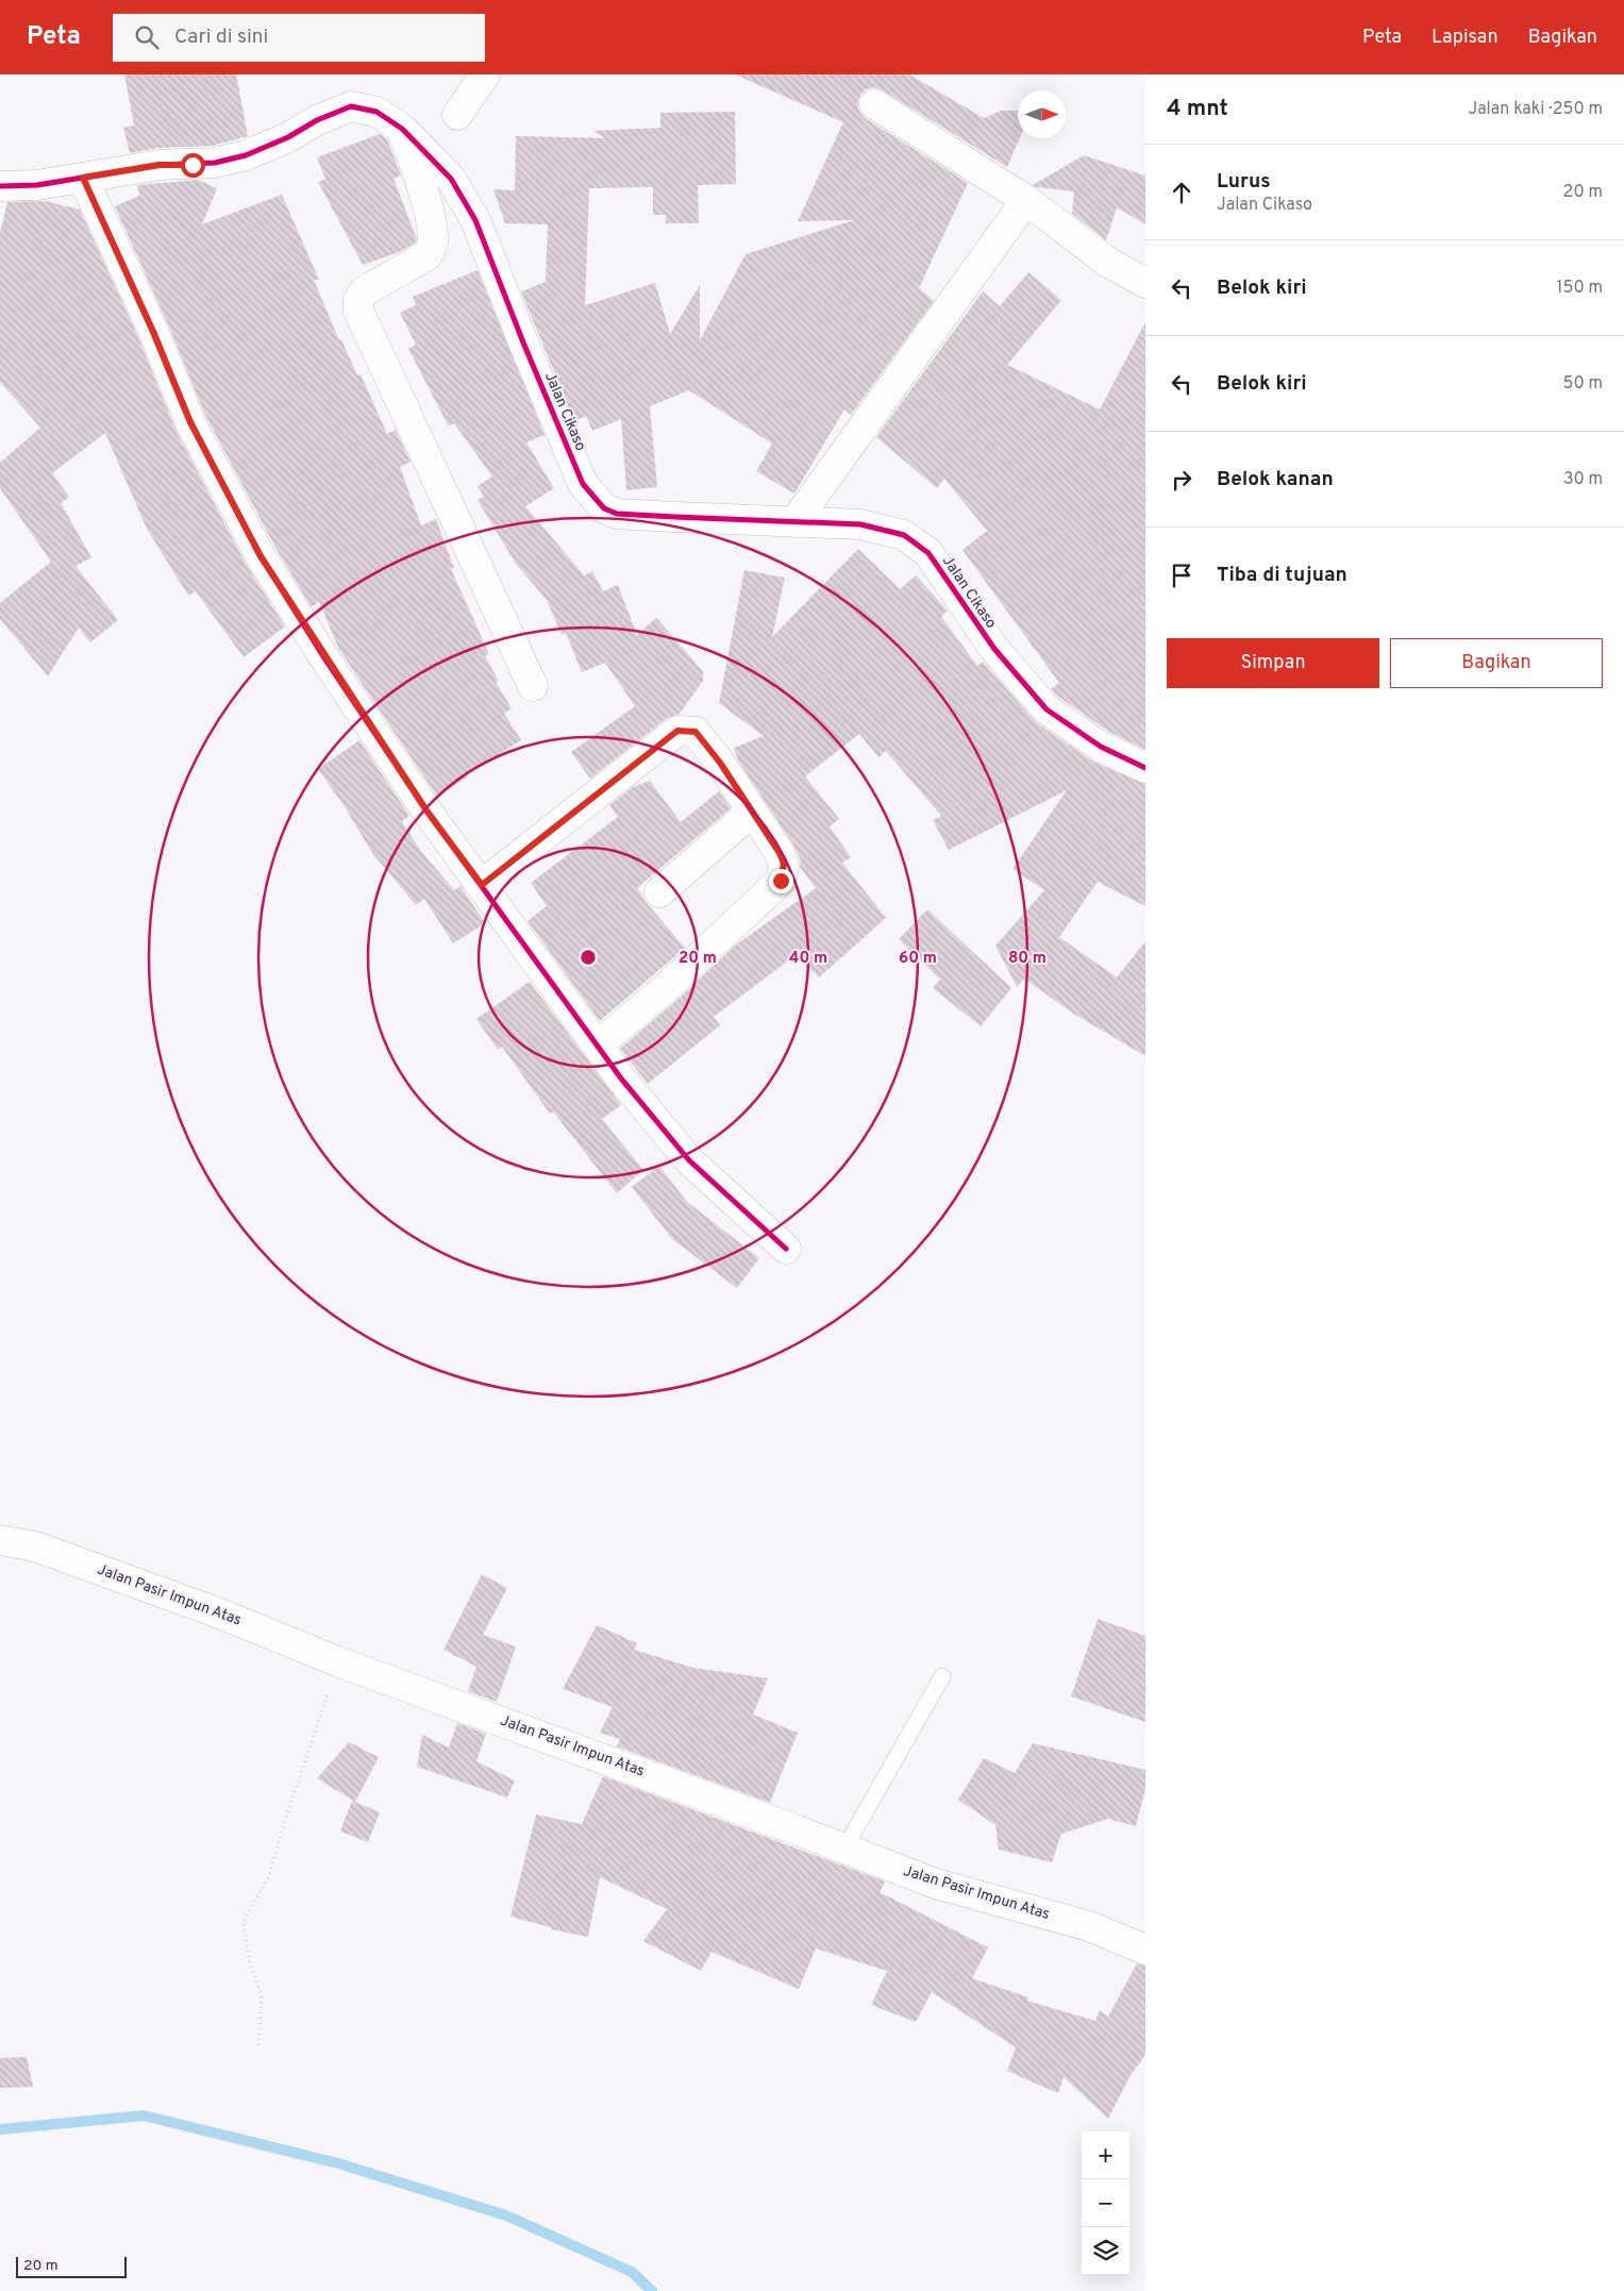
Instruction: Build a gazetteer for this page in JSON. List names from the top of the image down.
{
  "streets": {
    "street": ["Jalan Cikaso", "Jalan Pasir Impun Atas"]
  },
  "scale_bar": "20 m",
  "north": "right",
  "page": {
    "header": "Peta",
    "search": "Cari di sini",
    "nav": ["Peta", "Lapisan", "Bagikan"],
    "heading": ["4 mnt", "Jalan kaki · 250 m"],
    "list": [
      ["Lurus", "Jalan Cikaso", "20 m"],
      ["Belok kiri", "150 m"],
      ["Belok kiri", "50 m"],
      ["Belok kanan", "30 m"],
      "Tiba di tujuan"
    ],
    "buttons": ["Simpan", "Bagikan"],
    "map_buttons": ["+", "−"],
    "scale": "20 m"
  },
  "rings": [
    "20 m",
    "40 m",
    "60 m",
    "80 m"
  ]
}
